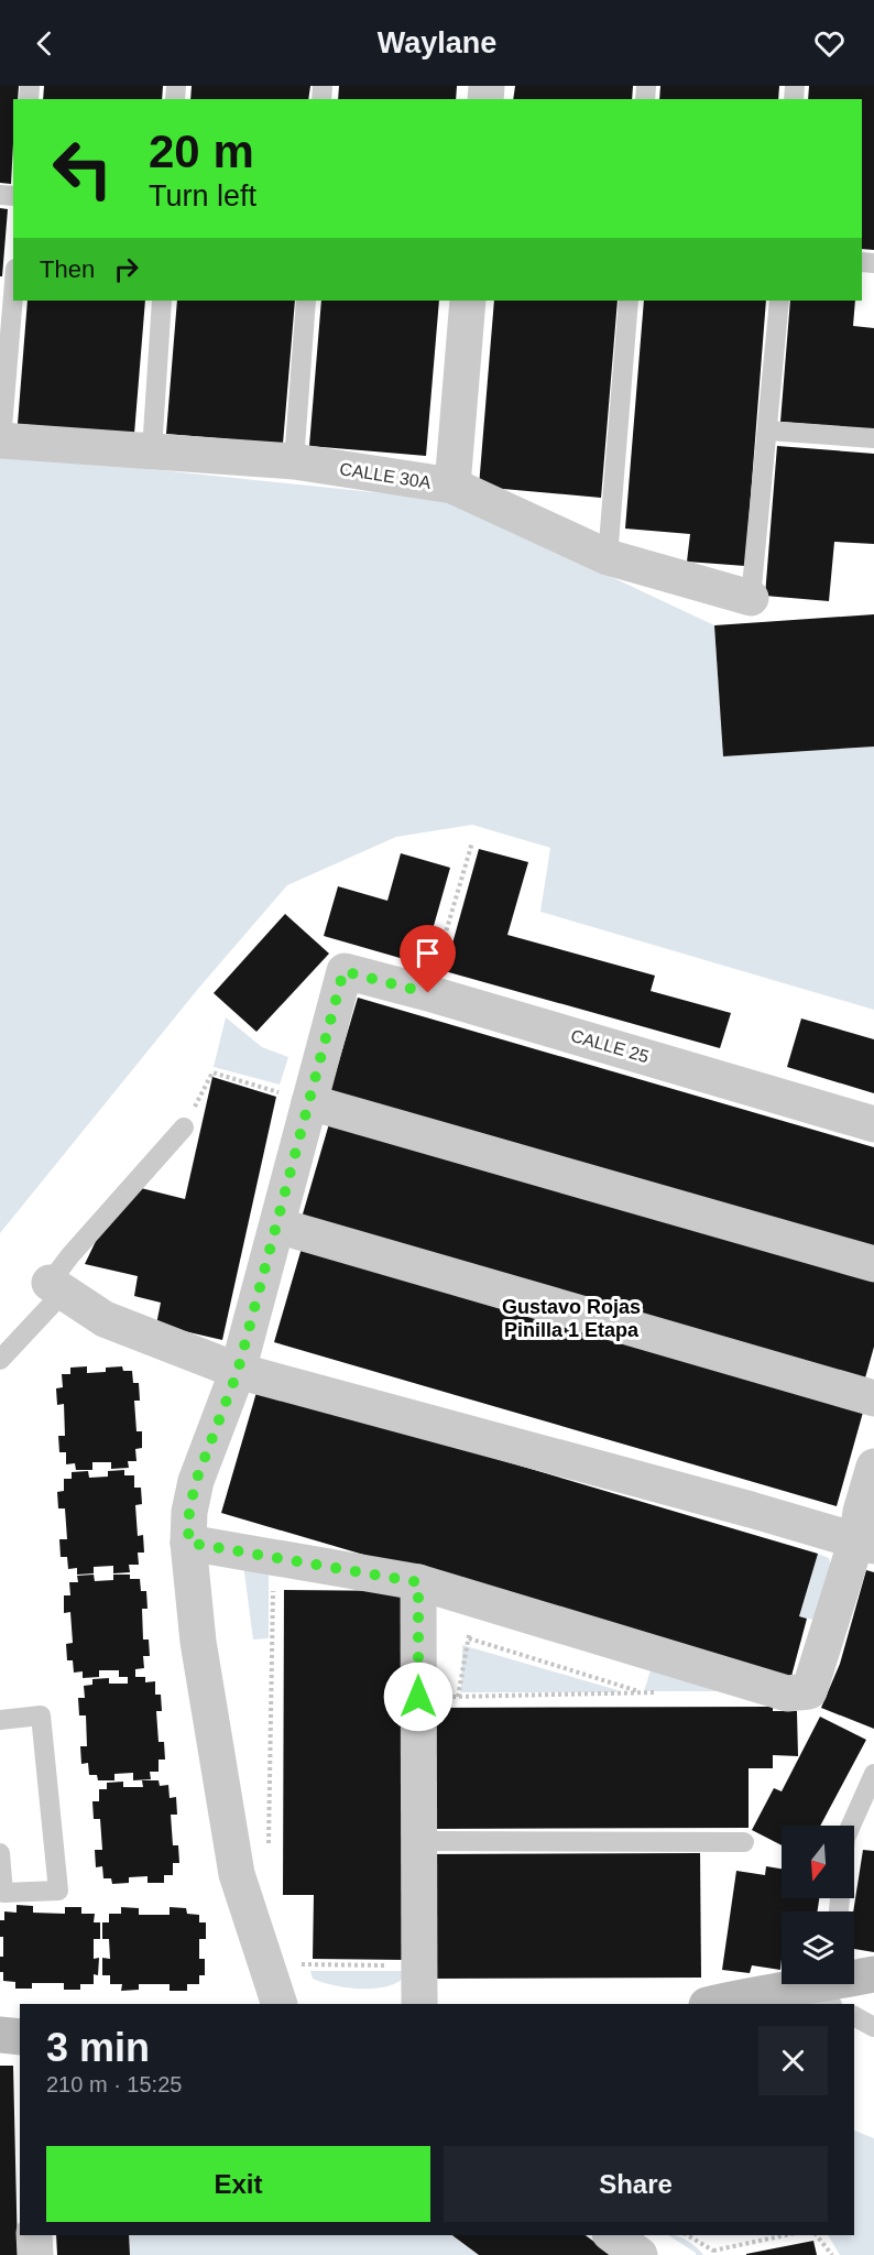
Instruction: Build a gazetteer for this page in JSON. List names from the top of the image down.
{
  "streets": {
    "street": ["CALLE 30A", "CALLE 25"]
  },
  "districts": ["Gustavo Rojas Pinilla 1 Etapa"],
  "north": "bottom",
  "page": {
    "header": "Waylane",
    "turn": ["20 m", "Turn left"],
    "then": "Then",
    "heading": ["3 min", "210 m · 15:25"],
    "buttons": ["Exit", "Share"]
  }
}
